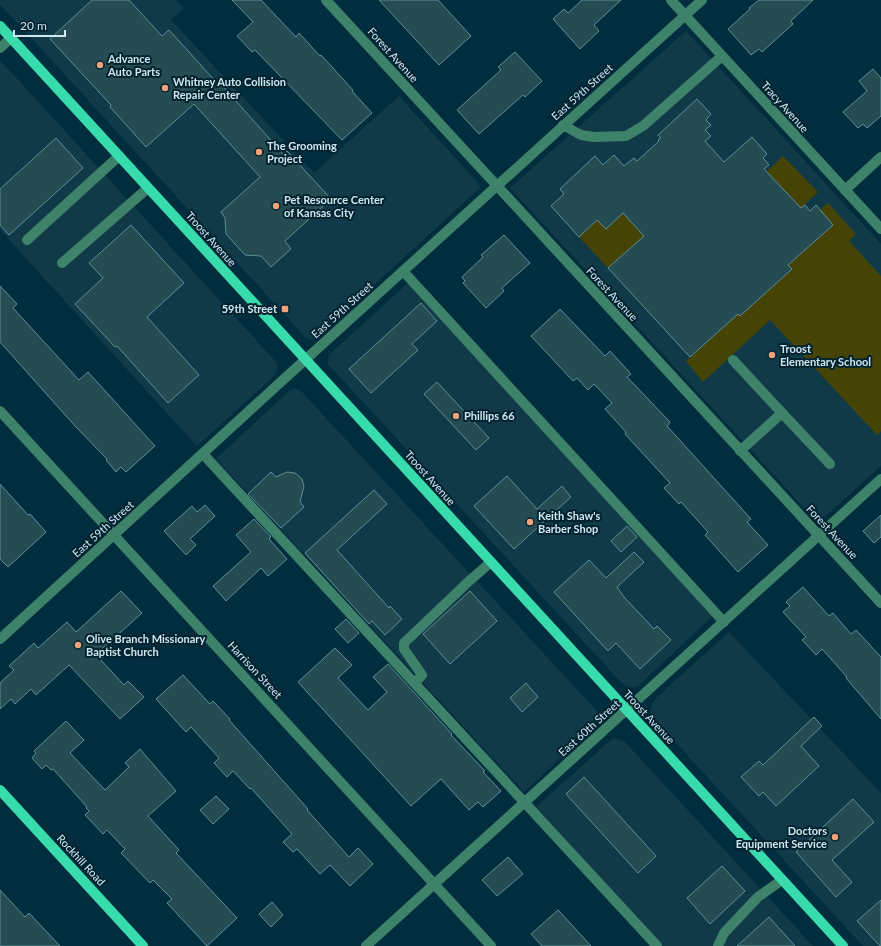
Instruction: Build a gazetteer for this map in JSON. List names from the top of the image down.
{
  "streets": {
    "main road": ["Troost Avenue", "Rockhill Road"],
    "street": [
      "Forest Avenue",
      "East 59th Street",
      "Tracy Avenue",
      "Harrison Street",
      "East 60th Street"
    ]
  },
  "crossings": [
    ["Forest Avenue", "East 59th Street"],
    ["Forest Avenue", "East 60th Street"],
    ["East 59th Street", "Tracy Avenue"],
    ["East 59th Street", "Troost Avenue"],
    ["East 59th Street", "Harrison Street"],
    ["Troost Avenue", "East 60th Street"],
    ["Harrison Street", "East 60th Street"]
  ],
  "places": {
    "other": [
      "Advance Auto Parts",
      "Whitney Auto Collision Repair Center",
      "The Grooming Project",
      "Pet Resource Center of Kansas City",
      "Troost Elementary School",
      "Phillips 66",
      "Keith Shaw's Barber Shop",
      "Olive Branch Missionary Baptist Church",
      "Doctors Equipment Service"
    ],
    "transit": ["59th Street"]
  },
  "scale_bar": "20 m"
}
